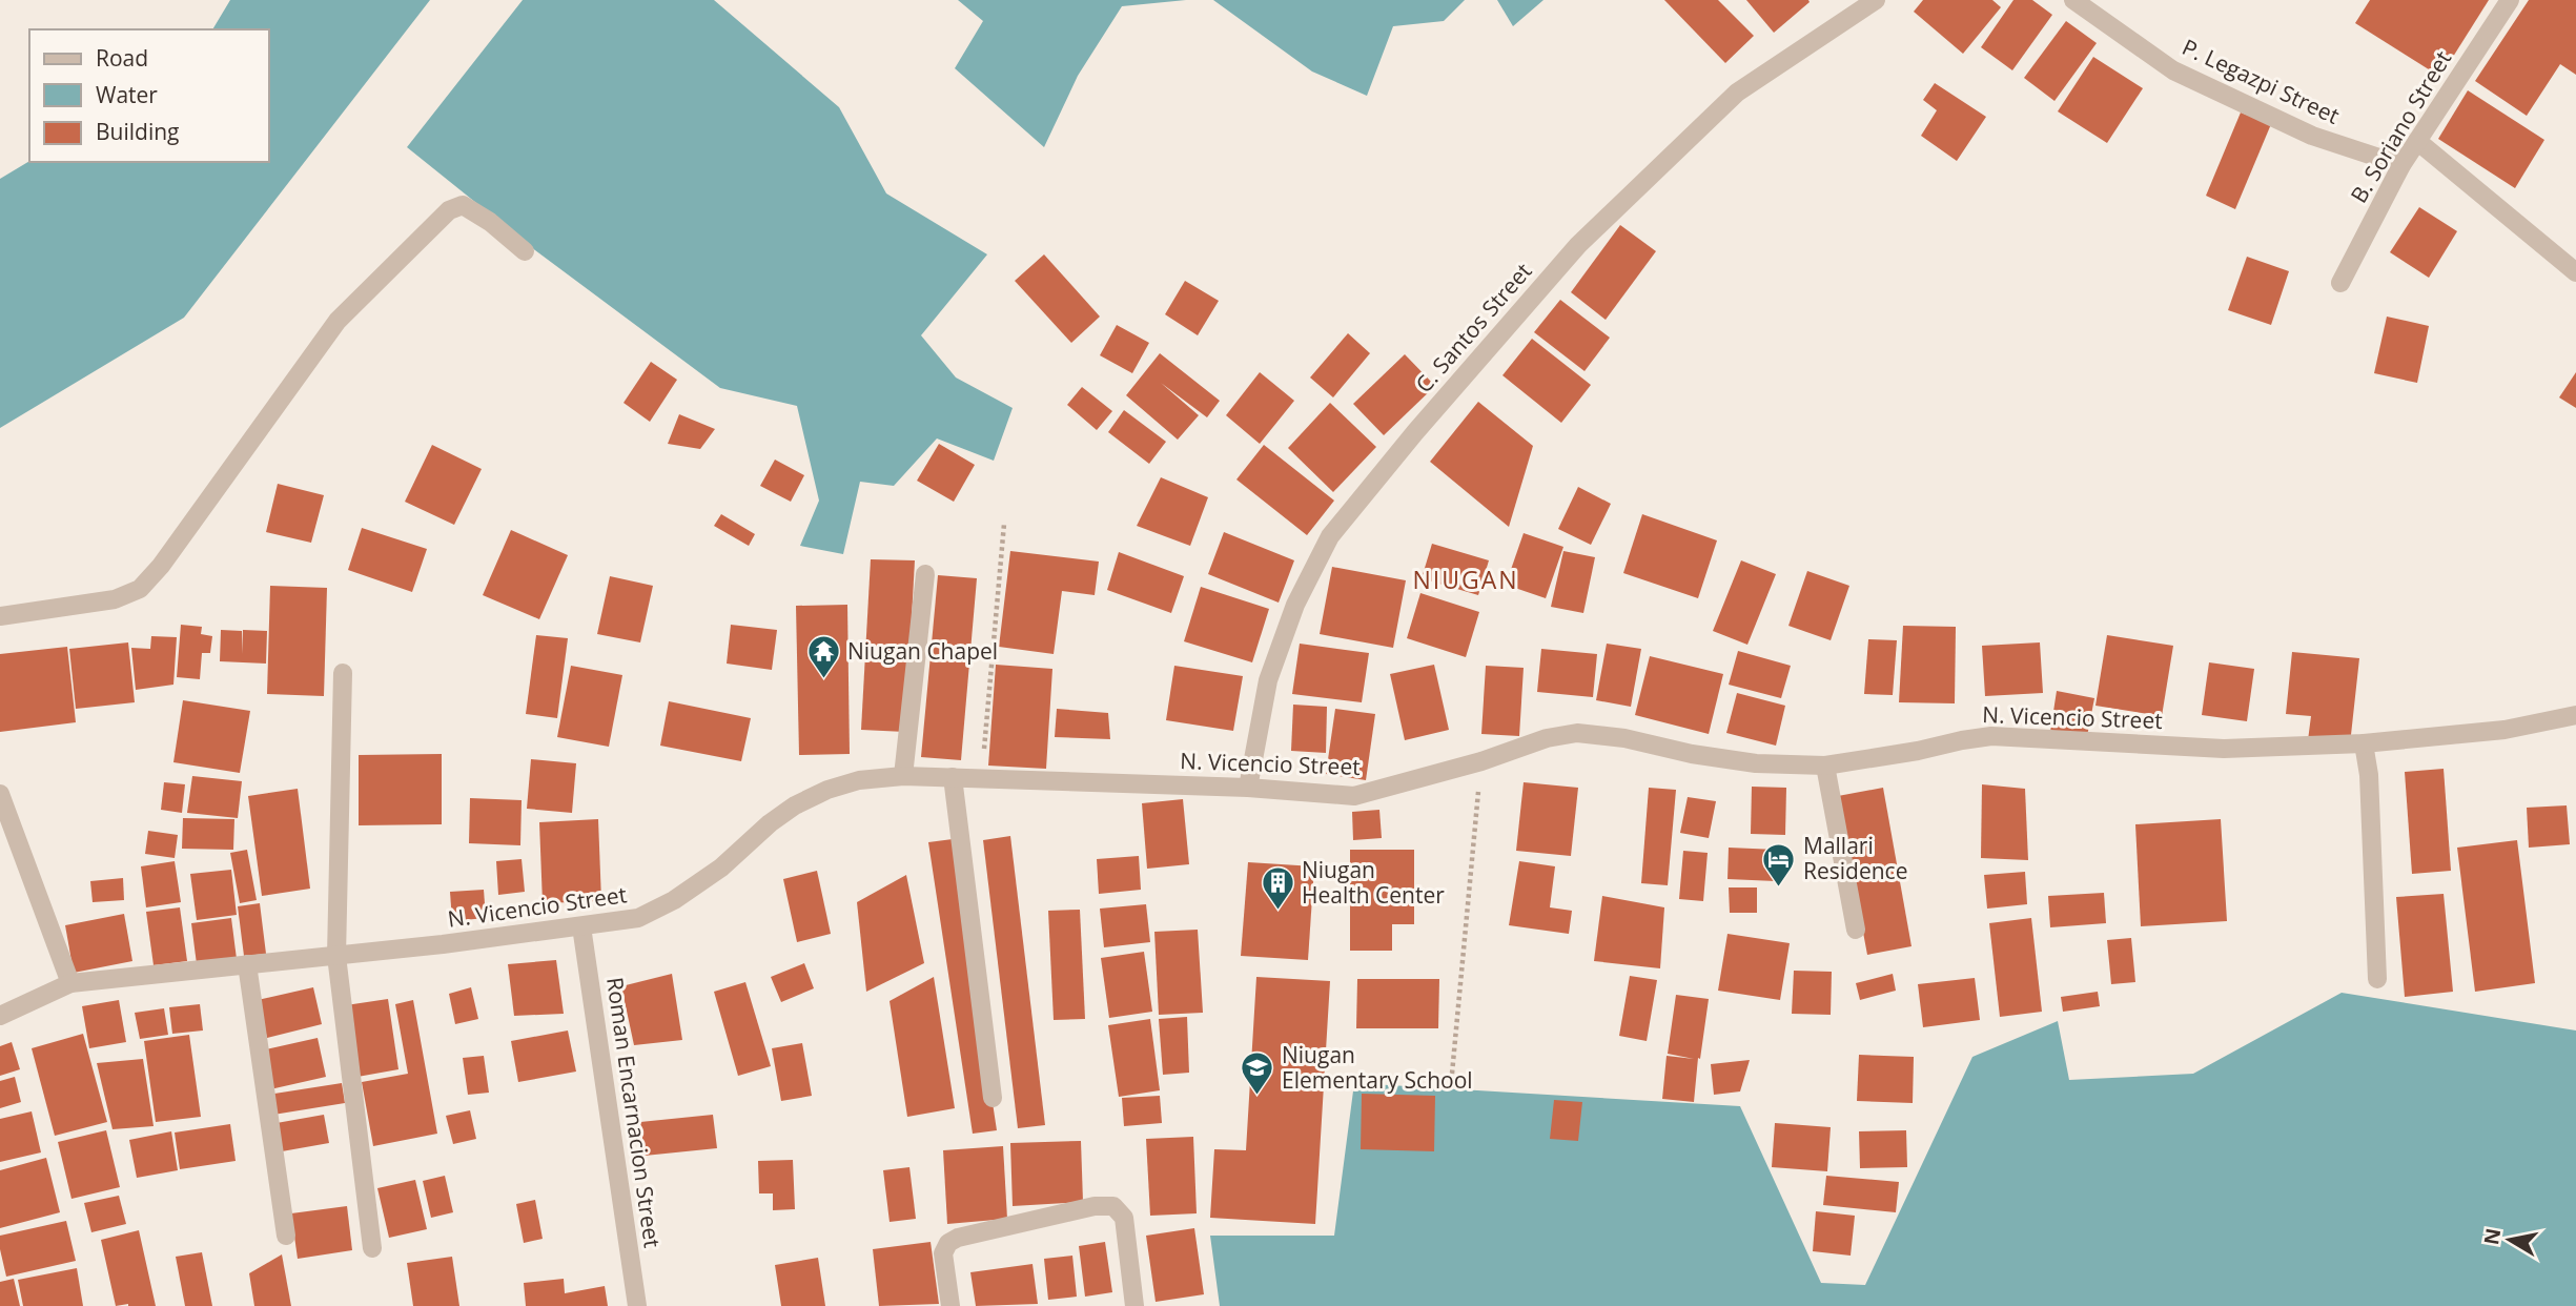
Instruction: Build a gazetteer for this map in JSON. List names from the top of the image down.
{
  "streets": {
    "street": [
      "P. Legazpi Street",
      "B. Soriano Street",
      "C. Santos Street",
      "N. Vicencio Street",
      "Roman Encarnacion Street"
    ]
  },
  "crossings": [
    ["P. Legazpi Street", "B. Soriano Street"],
    ["C. Santos Street", "N. Vicencio Street"],
    ["N. Vicencio Street", "Roman Encarnacion Street"]
  ],
  "districts": ["NIUGAN"],
  "places": {
    "temple": ["Niugan Chapel"],
    "hotel": ["Mallari Residence"],
    "building": ["Niugan Health Center"],
    "school or university": ["Niugan Elementary School"]
  },
  "legend": ["Road", "Water", "Building"],
  "north": "left"
}
